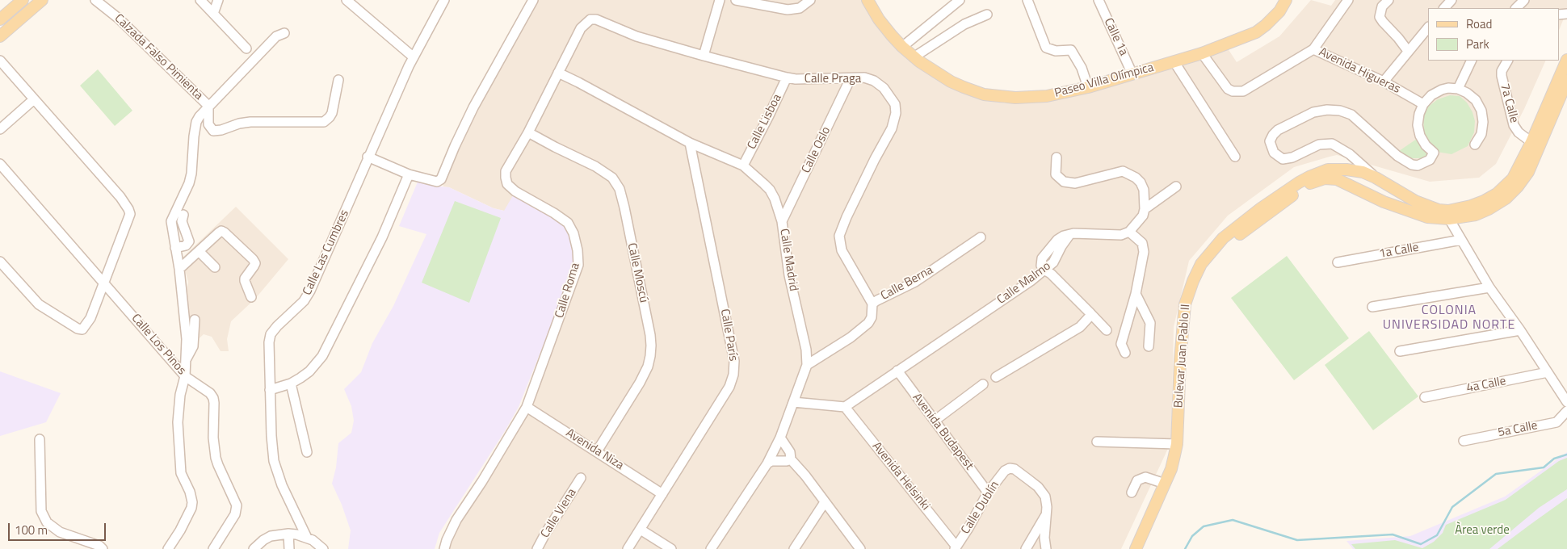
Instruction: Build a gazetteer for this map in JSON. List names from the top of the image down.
{
  "streets": {
    "main road": ["Paseo Villa Olímpica", "Bulevar Juan Pablo II"],
    "street": [
      "Calle 1a",
      "Calzada Falso Pimienta",
      "Avenida Higueras",
      "Calle Praga",
      "7a Calle",
      "Calle Lisboa",
      "Calle Oslo",
      "1a Calle",
      "Calle Las Cumbres",
      "Calle Madrid",
      "Calle Moscú",
      "Calle Berna",
      "Calle Malmo",
      "Calle Roma",
      "Calle París",
      "Calle Los Pinos",
      "4a Calle",
      "5a Calle",
      "Avenida Budapest",
      "Avenida Niza",
      "Avenida Helsinki",
      "Calle Dublín",
      "Calle Viena"
    ]
  },
  "crossings": [
    ["Calle 1a", "Paseo Villa Olímpica"],
    ["Avenida Higueras", "Paseo Villa Olímpica"],
    ["Calle Praga", "Calle Lisboa"],
    ["Calle Praga", "Calle Oslo"],
    ["Calle Praga", "Calle Berna"],
    ["Calle Praga", "Calle Roma"],
    ["7a Calle", "Bulevar Juan Pablo II"],
    ["Calle Lisboa", "Calle Madrid"],
    ["Calle Oslo", "Calle Madrid"],
    ["Calle Madrid", "Calle Berna"],
    ["Calle Madrid", "Calle Roma"],
    ["Calle Madrid", "Calle París"],
    ["Calle Moscú", "Calle Roma"],
    ["Calle Moscú", "Avenida Niza"],
    ["Calle Malmo", "Avenida Budapest"],
    ["Calle Malmo", "Avenida Helsinki"],
    ["Calle Roma", "Avenida Niza"],
    ["Calle París", "Avenida Niza"],
    ["Avenida Budapest", "Calle Dublín"],
    ["Avenida Helsinki", "Calle Dublín"]
  ],
  "districts": ["COLONIA UNIVERSIDAD NORTE"],
  "parks": ["Àrea verde"],
  "legend": ["Road", "Park"],
  "scale_bar": "100 m"
}
